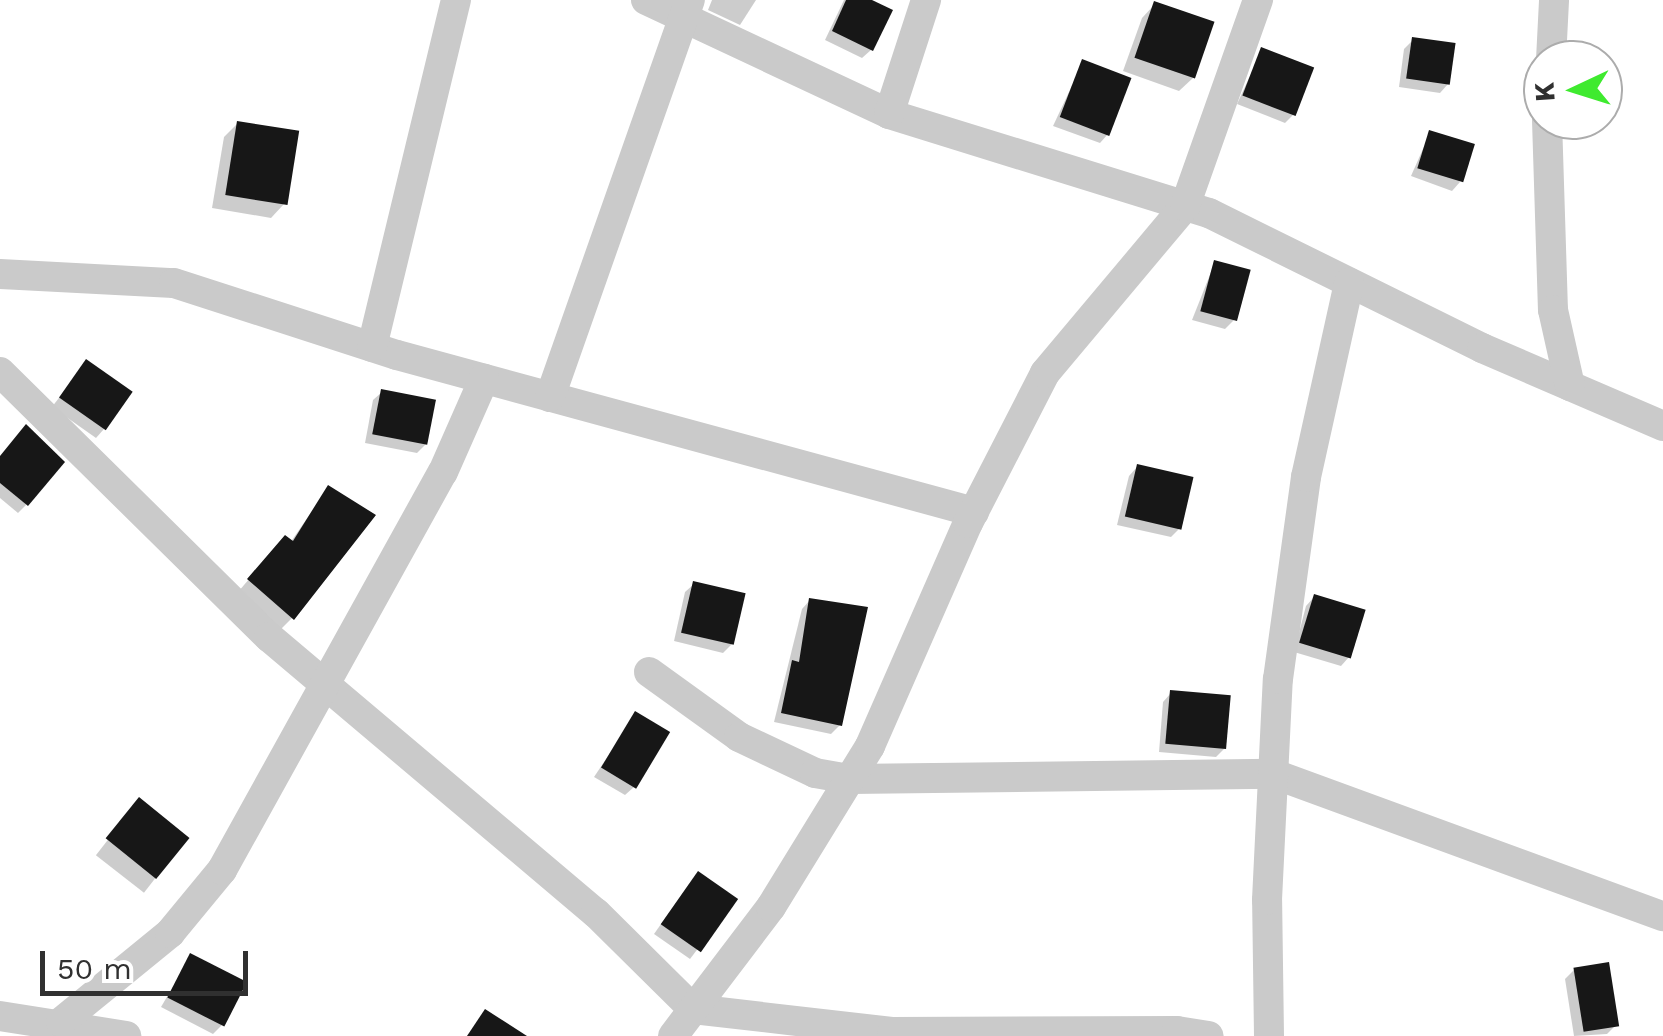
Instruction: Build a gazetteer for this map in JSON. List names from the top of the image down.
{
  "scale_bar": "50 m",
  "north": "left"
}
